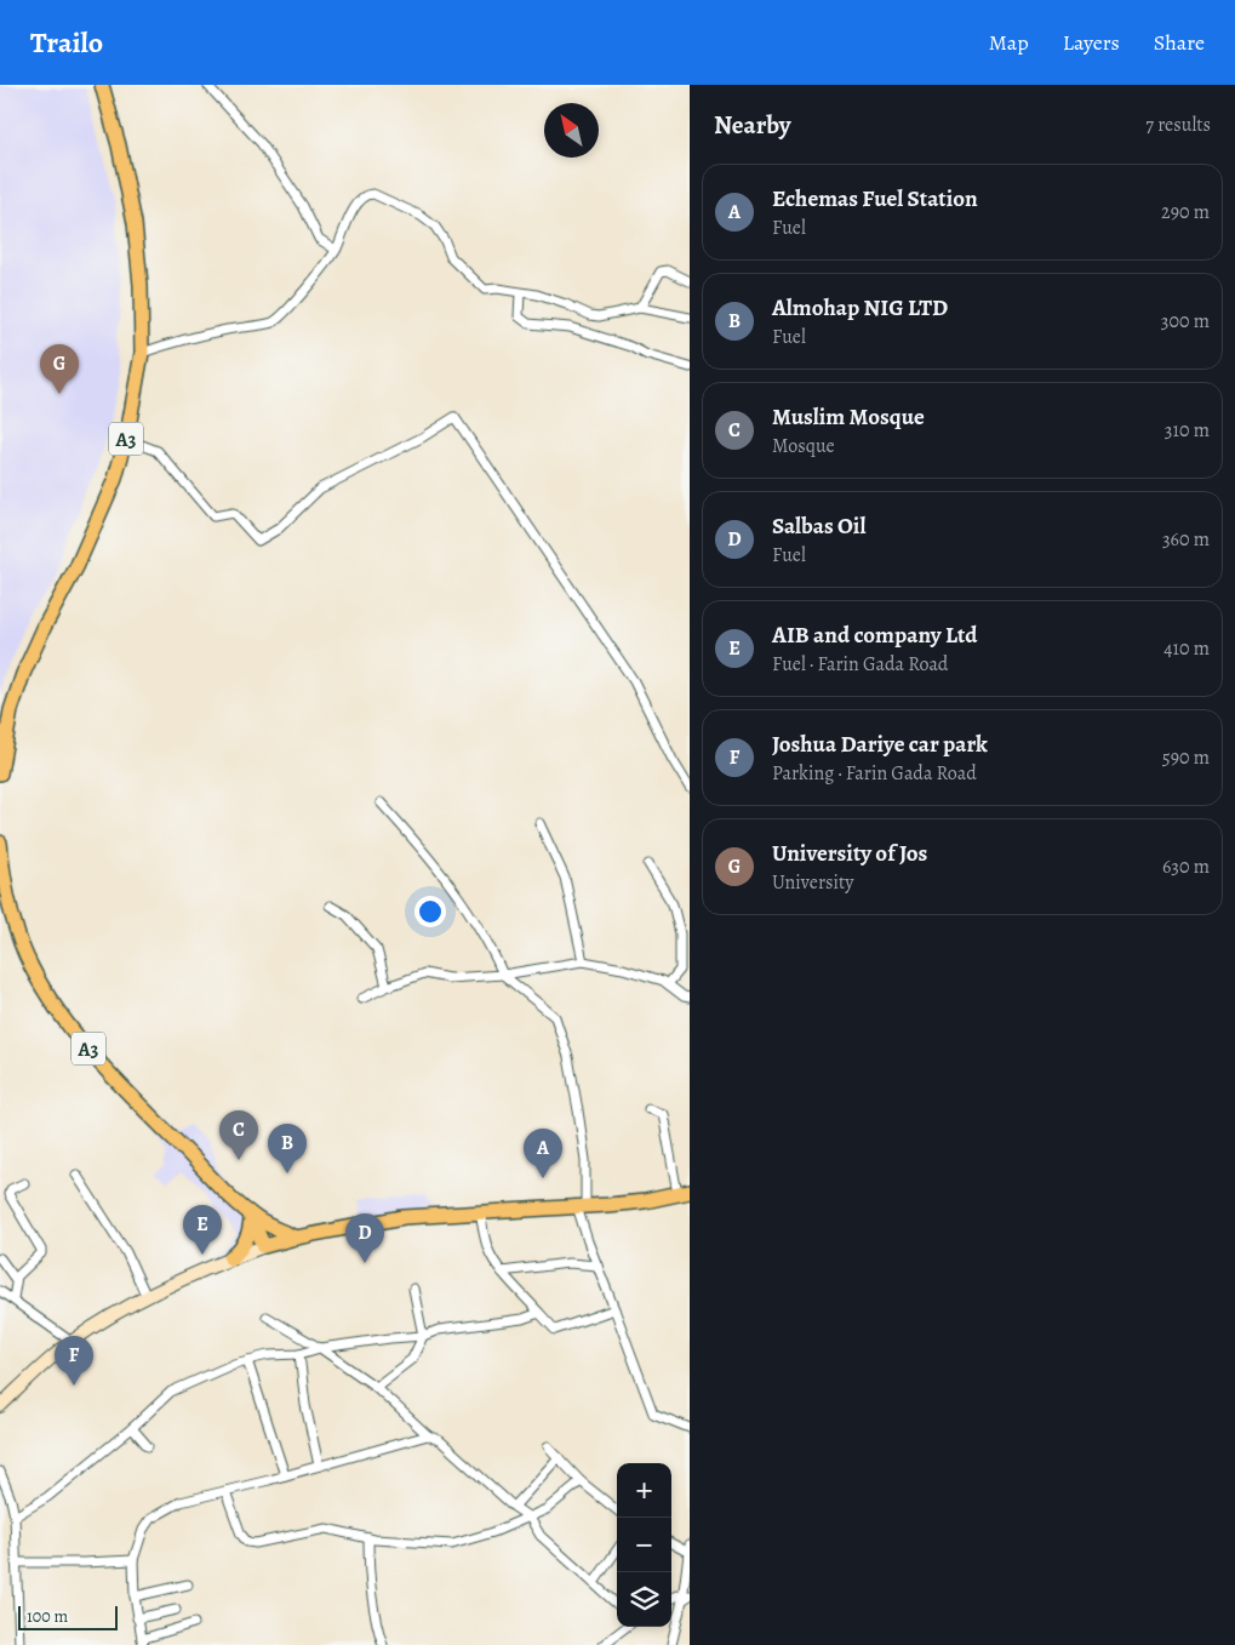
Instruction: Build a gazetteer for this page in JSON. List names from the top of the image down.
{
  "streets": {
    "highway": ["A3"]
  },
  "scale_bar": "100 m",
  "north": "top left",
  "page": {
    "header": "Trailo",
    "nav": ["Map", "Layers", "Share"],
    "heading": ["Nearby", "7 results"],
    "list": [
      {
        "mark": "A",
        "name": "Echemas Fuel Station",
        "note": "Fuel",
        "value": "290 m"
      },
      {
        "mark": "B",
        "name": "Almohap NIG LTD",
        "note": "Fuel",
        "value": "300 m"
      },
      {
        "mark": "C",
        "name": "Muslim Mosque",
        "note": "Mosque",
        "value": "310 m"
      },
      {
        "mark": "D",
        "name": "Salbas Oil",
        "note": "Fuel",
        "value": "360 m"
      },
      {
        "mark": "E",
        "name": "AIB and company Ltd",
        "note": "Fuel · Farin Gada Road",
        "value": "410 m"
      },
      {
        "mark": "F",
        "name": "Joshua Dariye car park",
        "note": "Parking · Farin Gada Road",
        "value": "590 m"
      },
      {
        "mark": "G",
        "name": "University of Jos",
        "note": "University",
        "value": "630 m"
      }
    ],
    "pins": [
      "G",
      "C",
      "B",
      "A",
      "E",
      "D",
      "F"
    ],
    "map_buttons": ["+", "−"],
    "scale": "100 m"
  }
}
